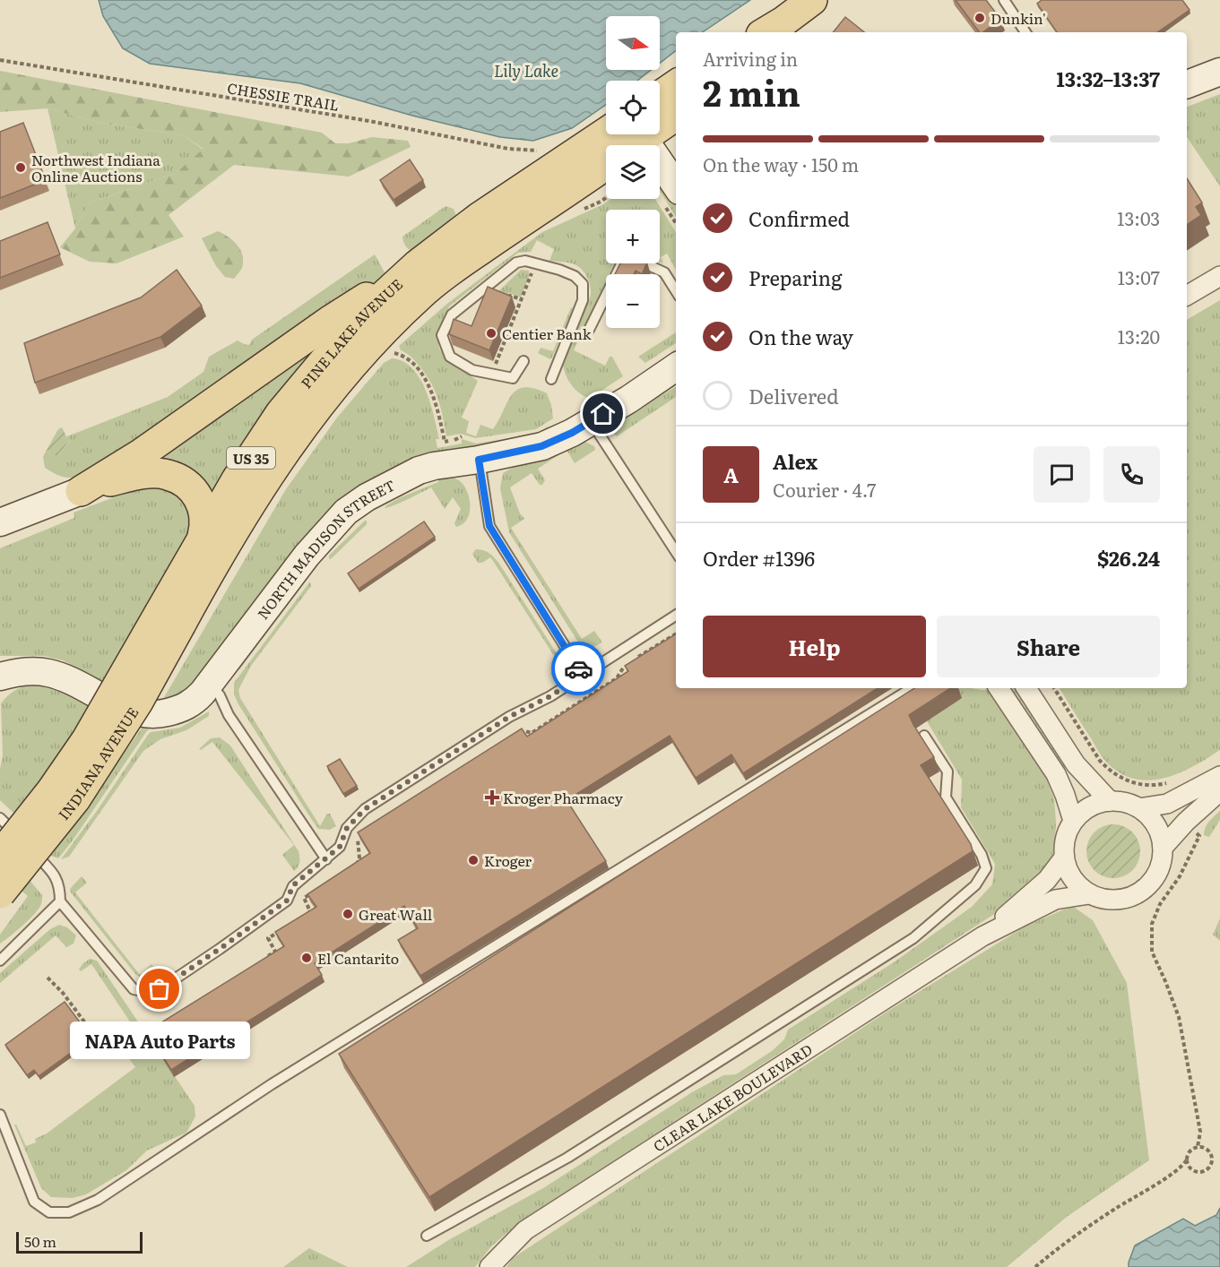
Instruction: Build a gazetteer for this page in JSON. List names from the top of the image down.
{
  "streets": {
    "main road": ["PINE LAKE AVENUE", "US 35", "INDIANA AVENUE"],
    "street": ["NORTH MADISON STREET", "CLEAR LAKE BOULEVARD"],
    "path": ["CHESSIE TRAIL"]
  },
  "crossings": [
    ["PINE LAKE AVENUE", "INDIANA AVENUE"]
  ],
  "water": ["Lily Lake"],
  "places": {
    "other": [
      "Dunkin'",
      "Northwest Indiana Online Auctions",
      "Centier Bank",
      "Kroger",
      "Great Wall",
      "El Cantarito",
      "NAPA Auto Parts"
    ],
    "health": ["Kroger Pharmacy"]
  },
  "scale_bar": "50 m",
  "north": "right",
  "page": {
    "map_buttons": ["+", "−"],
    "heading": ["2 min", "Arriving in", "13:32–13:37"],
    "panel": [
      "Alex",
      "Courier · 4.7",
      "Order #1396",
      "$26.24"
    ],
    "bar": "On the way · 150 m",
    "list": [
      ["Confirmed", "13:03"],
      ["Preparing", "13:07"],
      ["On the way", "13:20"],
      "Delivered"
    ],
    "round": "A",
    "buttons": ["Help", "Share"],
    "bubble": "NAPA Auto Parts",
    "scale": "50 m"
  }
}
